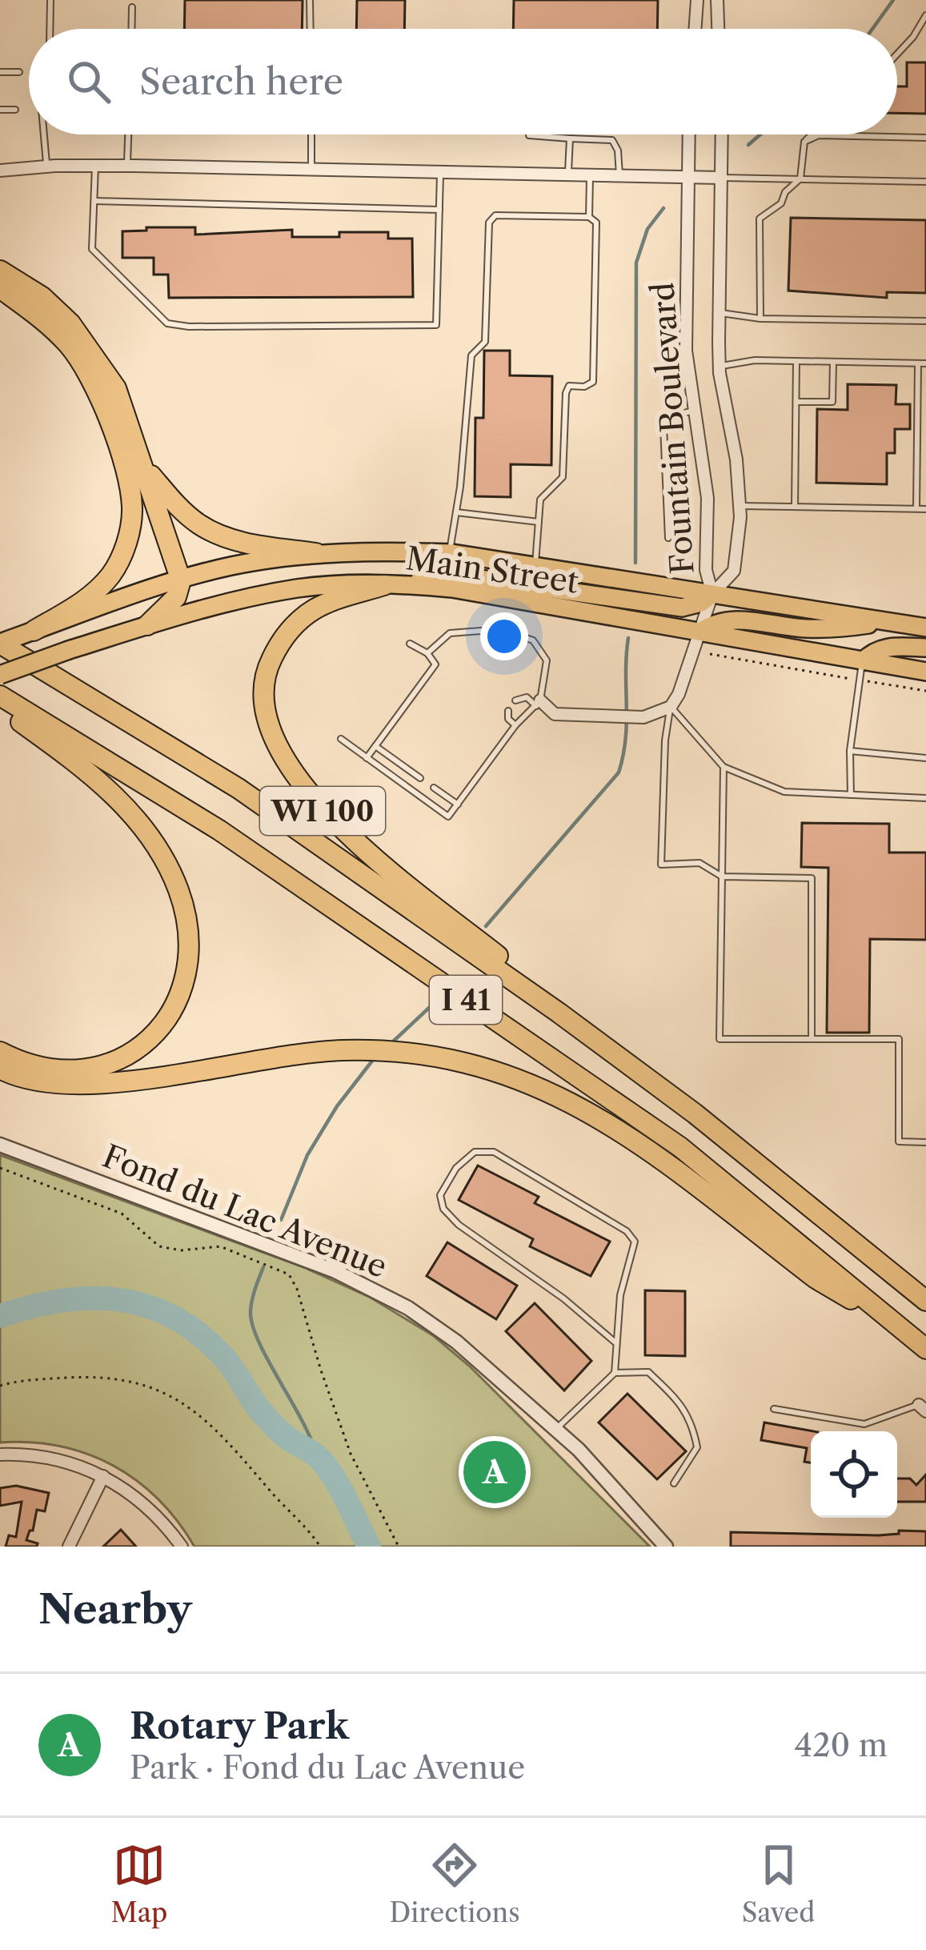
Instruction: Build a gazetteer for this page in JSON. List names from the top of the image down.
{
  "streets": {
    "highway": ["WI 100", "I 41"],
    "main road": ["Main Street"],
    "street": ["Fountain Boulevard", "Fond du Lac Avenue"]
  },
  "crossings": [
    ["Fountain Boulevard", "Main Street"],
    ["Main Street", "WI 100"],
    ["Main Street", "I 41"],
    ["WI 100", "I 41"]
  ],
  "page": {
    "search": "Search here",
    "pins": "A",
    "heading": "Nearby",
    "list": [
      {
        "mark": "A",
        "name": "Rotary Park",
        "note": "Park · Fond du Lac Avenue",
        "value": "420 m"
      }
    ],
    "nav": ["Map", "Directions", "Saved"]
  }
}
